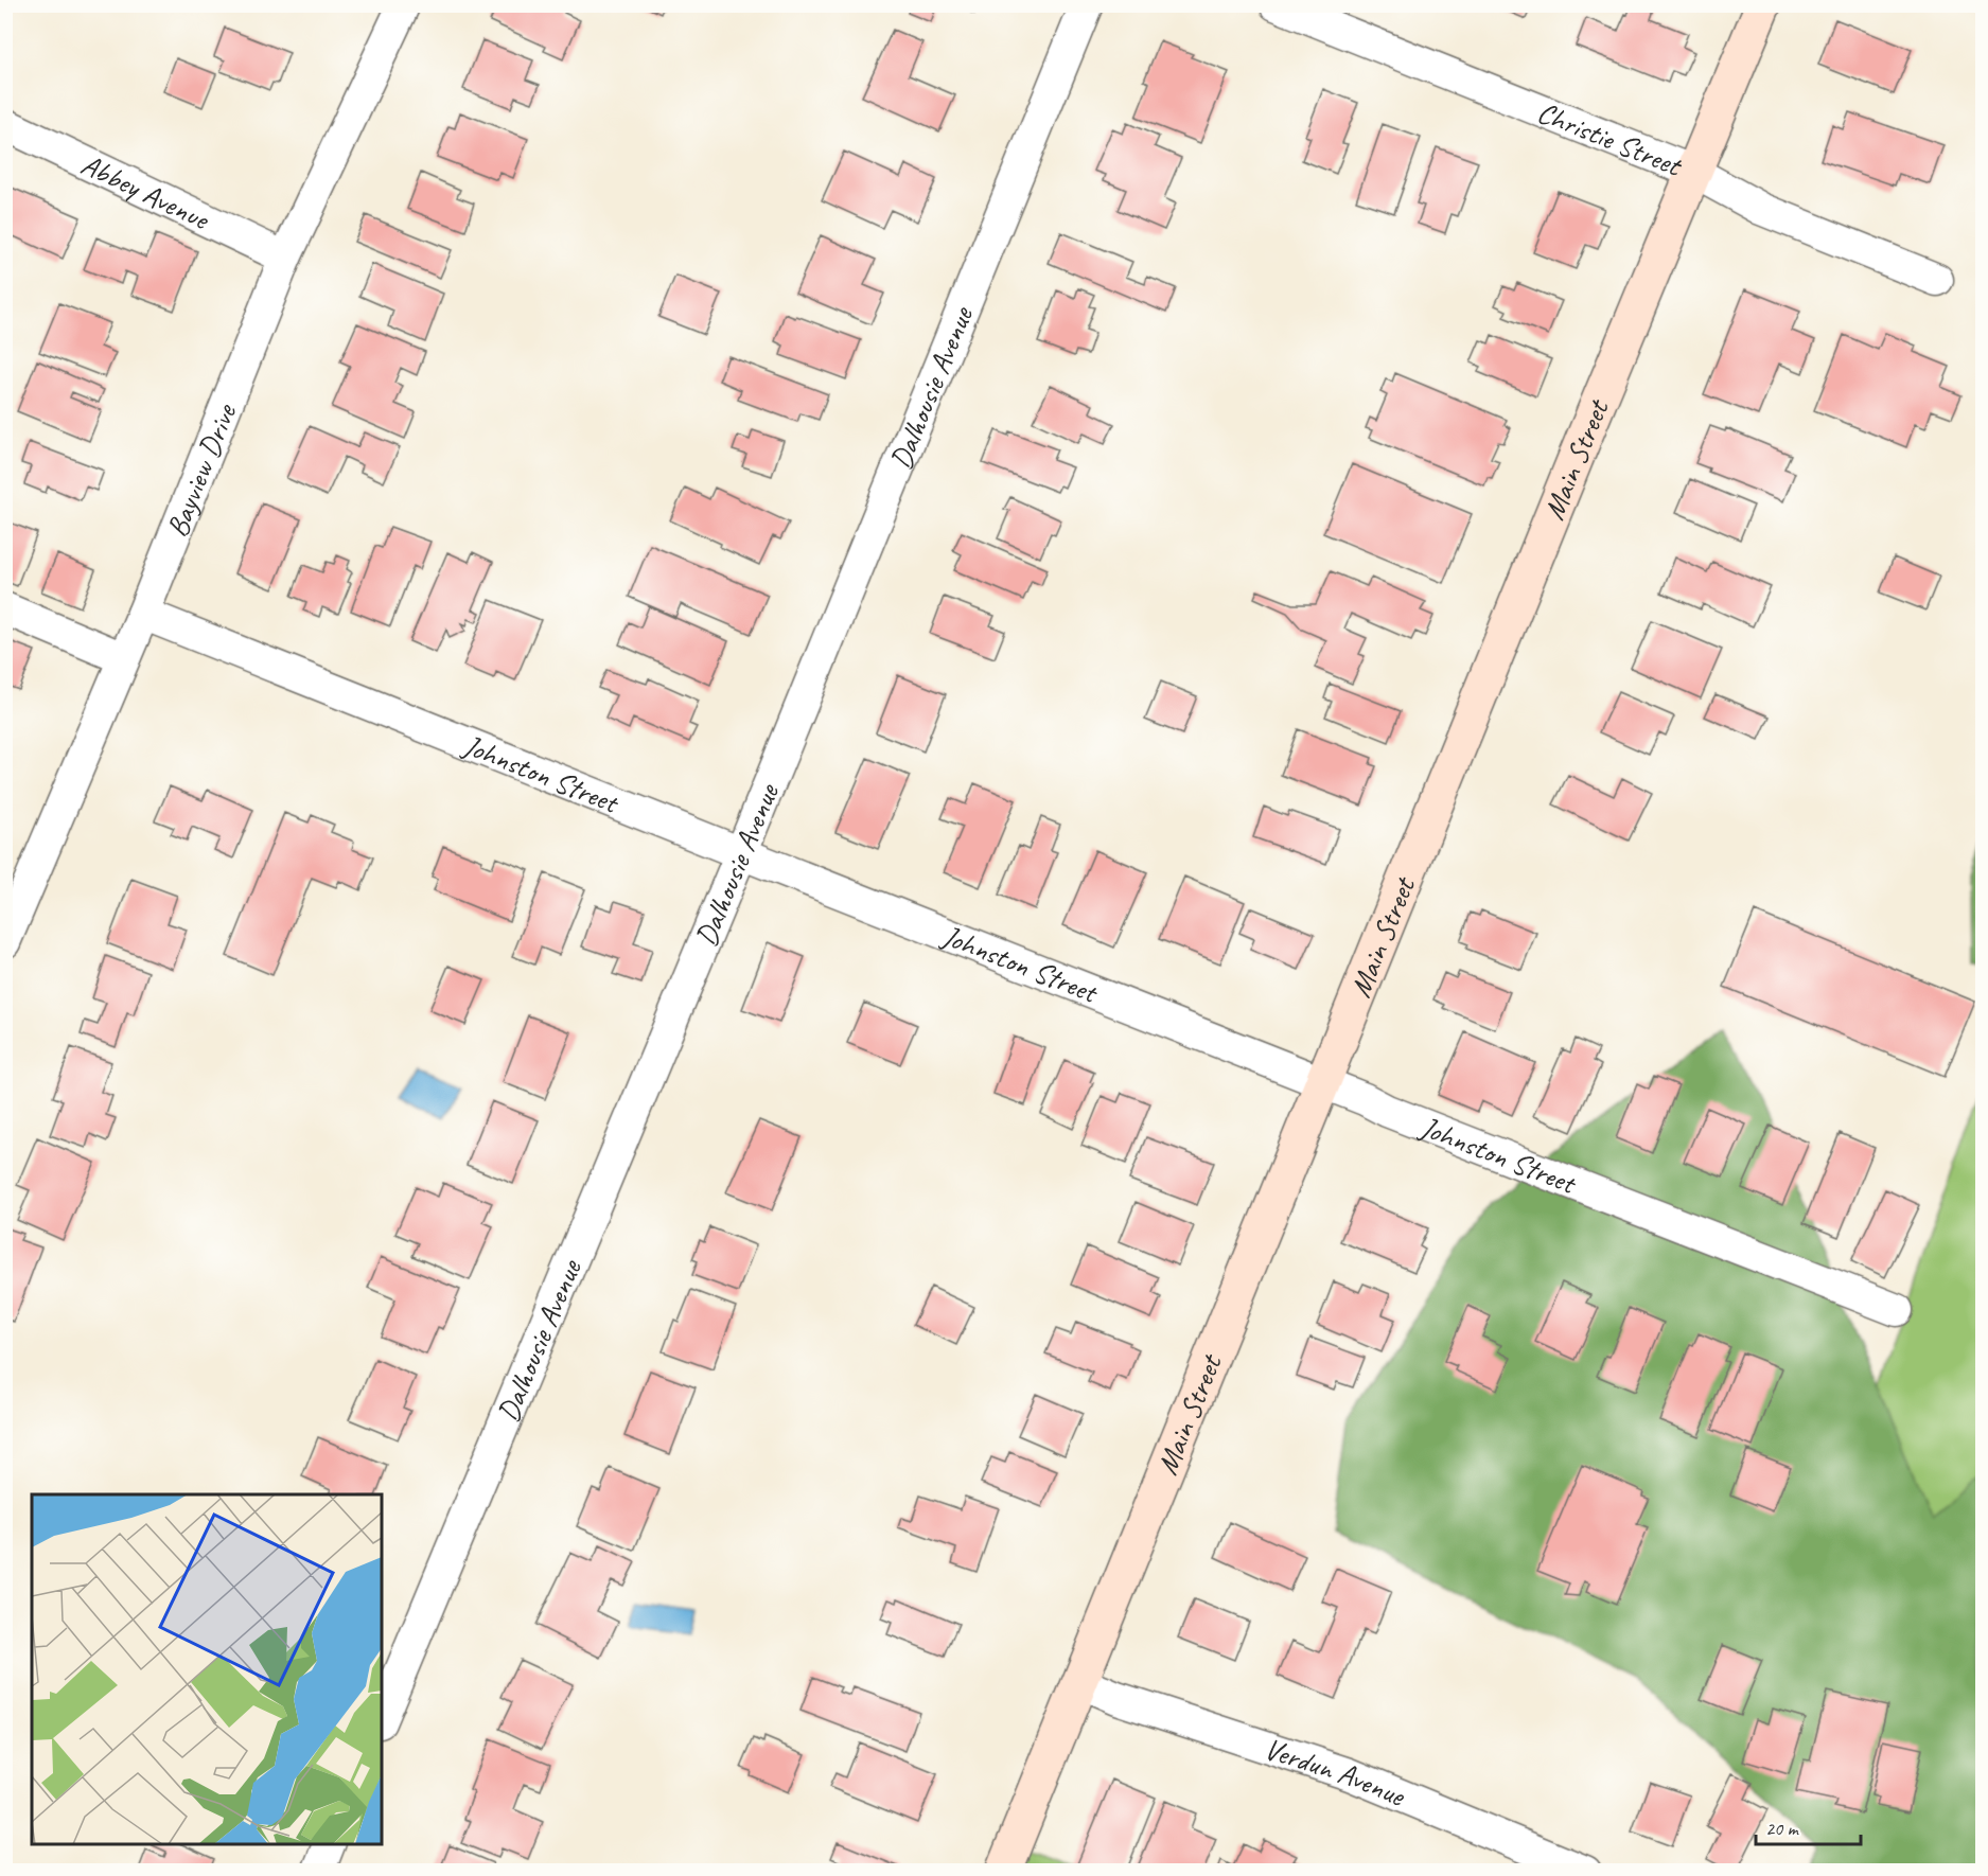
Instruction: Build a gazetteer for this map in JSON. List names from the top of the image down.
{
  "streets": {
    "main road": ["Main Street"],
    "street": [
      "Christie Street",
      "Abbey Avenue",
      "Dalhousie Avenue",
      "Bayview Drive",
      "Johnston Street",
      "Verdun Avenue"
    ]
  },
  "crossings": [
    ["Christie Street", "Main Street"],
    ["Abbey Avenue", "Bayview Drive"],
    ["Dalhousie Avenue", "Johnston Street"],
    ["Main Street", "Johnston Street"],
    ["Main Street", "Verdun Avenue"],
    ["Bayview Drive", "Johnston Street"]
  ],
  "scale_bar": "20 m"
}
